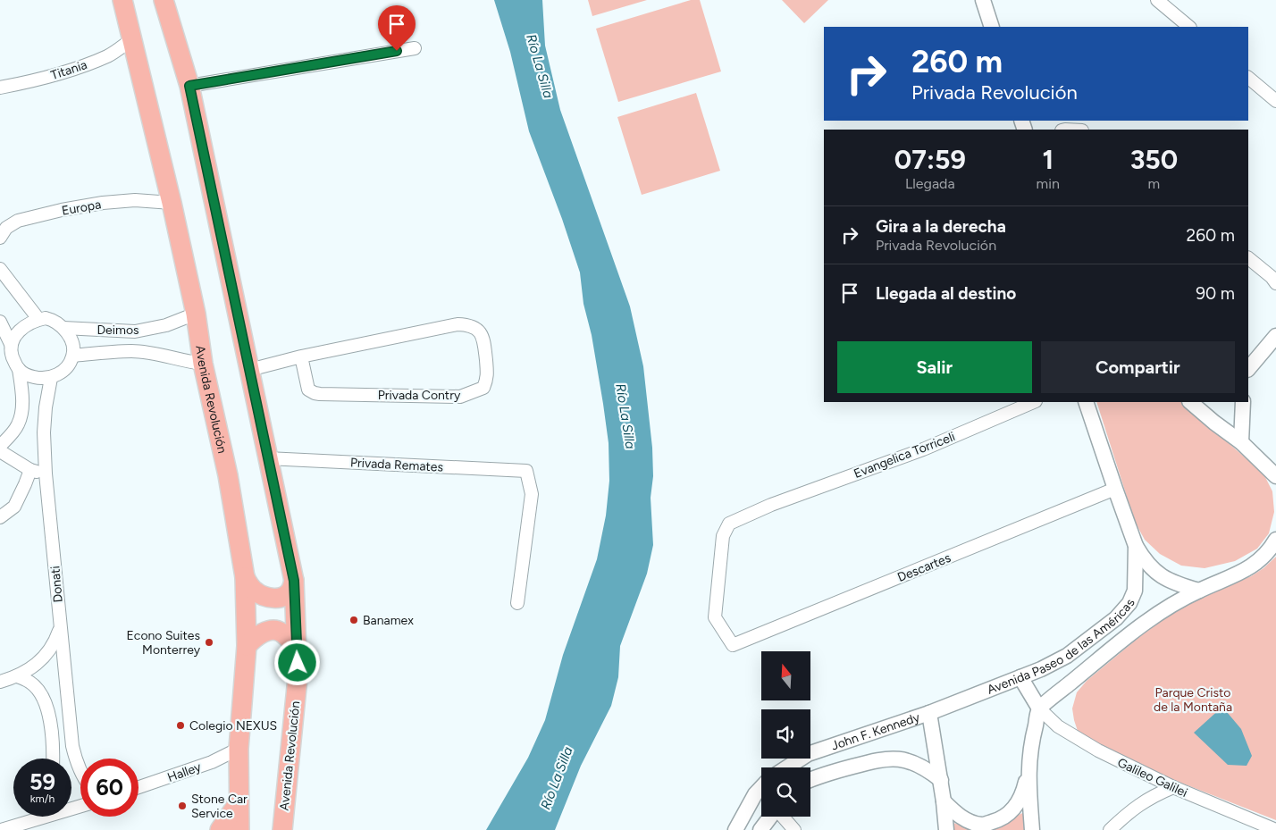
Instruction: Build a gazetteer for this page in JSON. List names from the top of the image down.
{
  "streets": {
    "main road": ["Avenida Revolución"],
    "street": [
      "Titania",
      "Europa",
      "Deimos",
      "Privada Contry",
      "Evangelica Torriceli",
      "Privada Remates",
      "Descartes",
      "Donati",
      "Avenida Paseo de las Américas",
      "John F. Kennedy",
      "Halley",
      "Galileo Galilei"
    ]
  },
  "crossings": [
    ["Titania", "Avenida Revolución"],
    ["Europa", "Avenida Revolución"],
    ["Deimos", "Avenida Revolución"],
    ["Deimos", "Donati"],
    ["Privada Contry", "Avenida Revolución"],
    ["Avenida Revolución", "Privada Remates"],
    ["Avenida Revolución", "Halley"],
    ["Evangelica Torriceli", "Descartes"],
    ["Descartes", "Avenida Paseo de las Américas"],
    ["Avenida Paseo de las Américas", "John F. Kennedy"]
  ],
  "water": ["Río La Silla"],
  "parks": ["Parque Cristo de la Montaña"],
  "places": [
    "Banamex",
    "Econo Suites Monterrey",
    "Colegio NEXUS",
    "Stone Car Service"
  ],
  "north": "top",
  "page": {
    "turn": ["260 m", "Privada Revolución"],
    "eta": [
      "07:59",
      "Llegada",
      "1",
      "min",
      "350",
      "m"
    ],
    "list": [
      {
        "name": "Gira a la derecha",
        "note": "Privada Revolución",
        "value": "260 m"
      },
      {
        "name": "Llegada al destino",
        "value": "90 m"
      }
    ],
    "buttons": ["Salir", "Compartir"],
    "speed": "59 km/h",
    "limit": "60"
  }
}
